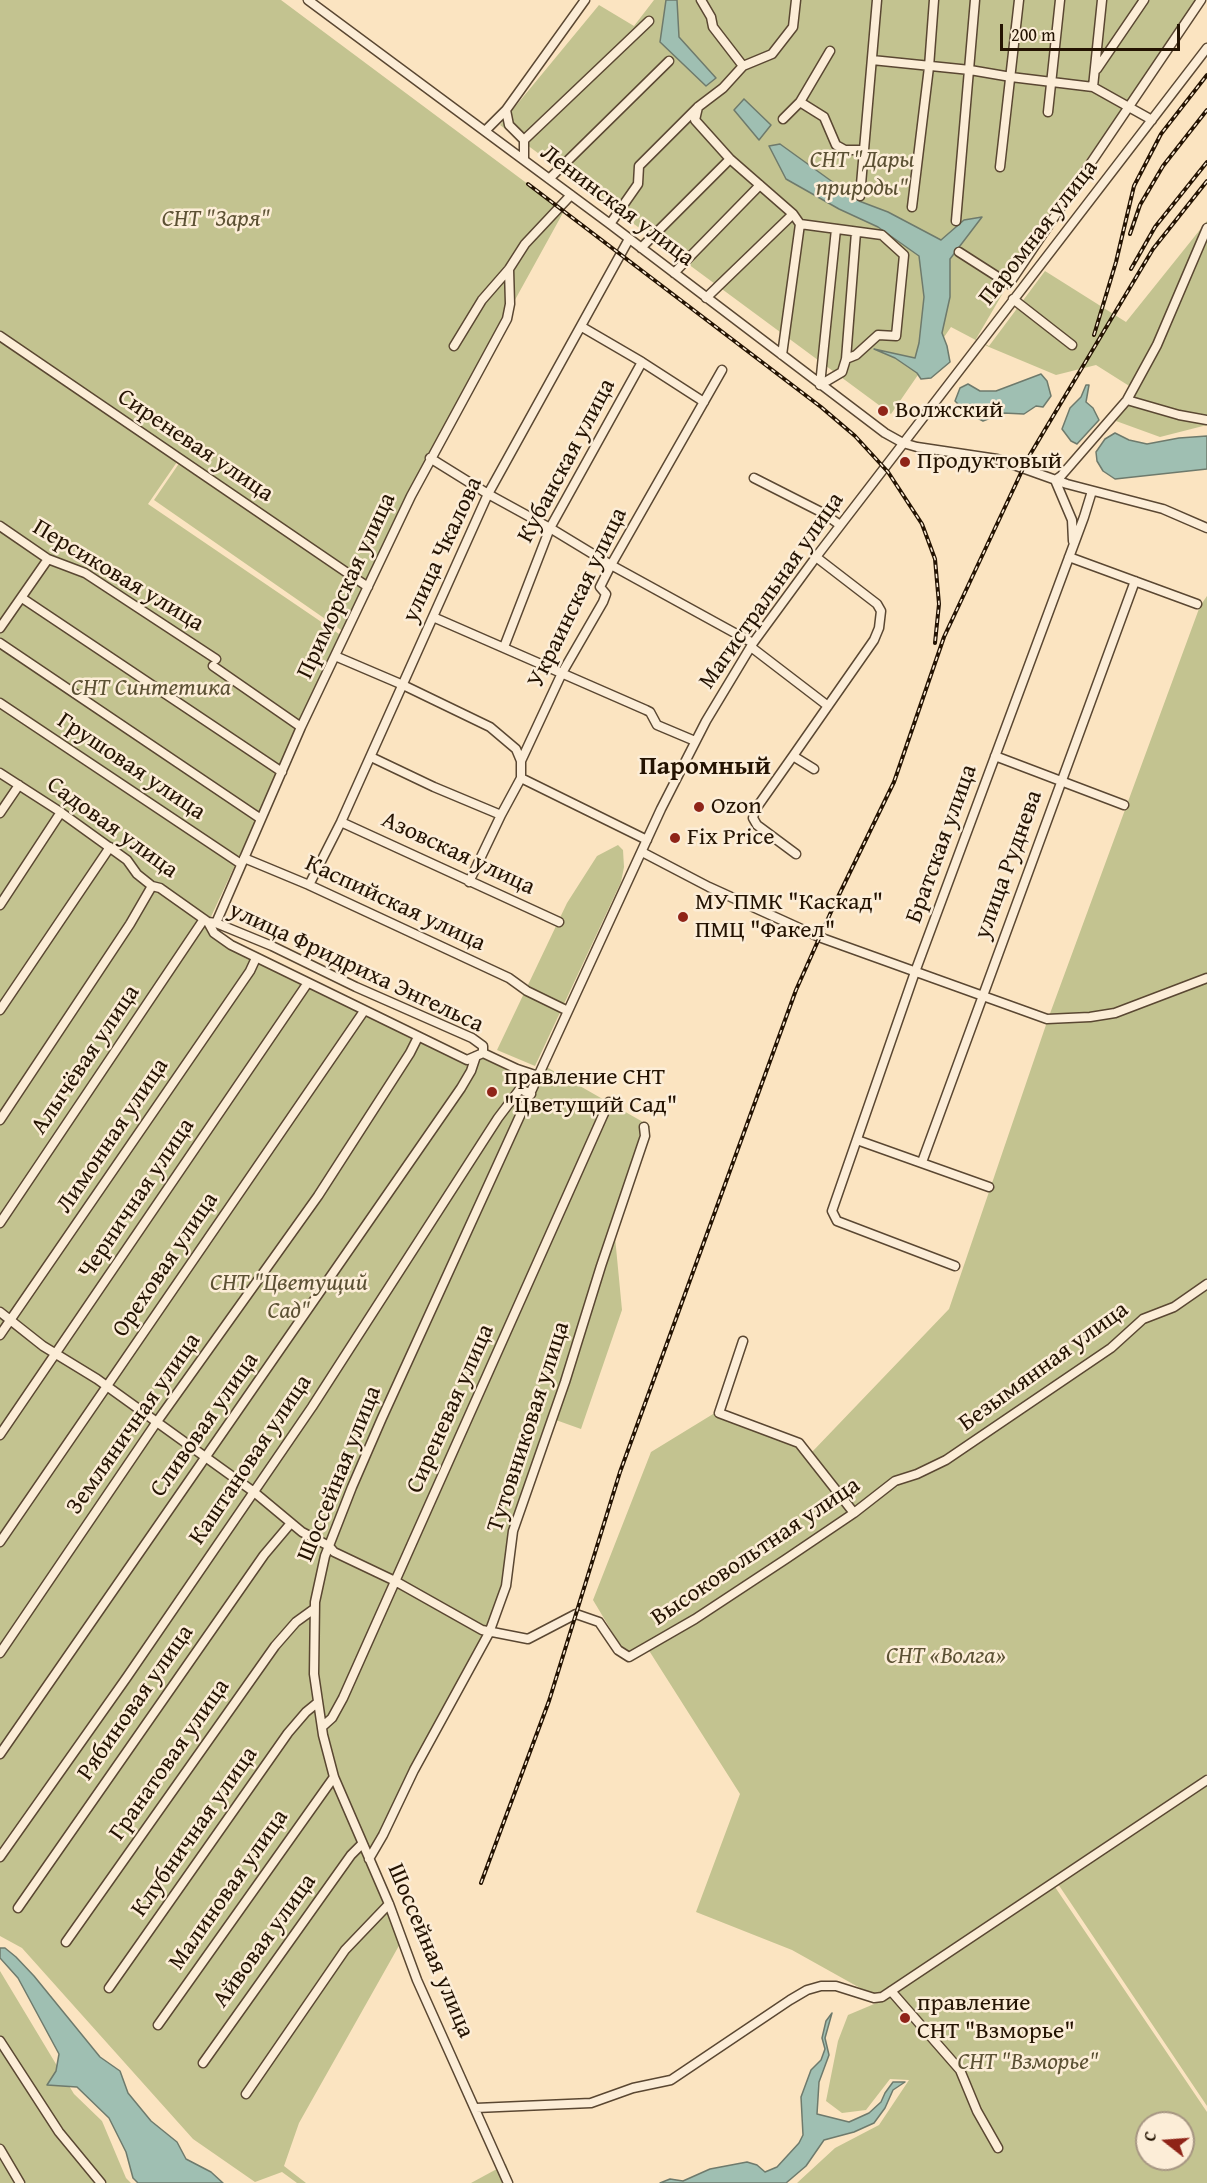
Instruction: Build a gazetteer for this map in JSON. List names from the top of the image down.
{
  "streets": {
    "street": [
      "Ленинская улица",
      "Паромная улица",
      "Сиреневая улица",
      "Кубанская улица",
      "улица Чкалова",
      "Персиковая улица",
      "Приморская улица",
      "Магистральная улица",
      "Украинская улица",
      "Грушовая улица",
      "Садовая улица",
      "Братская улица",
      "Азовская улица",
      "улица Руднева",
      "Каспийская улица",
      "улица Фридриха Энгельса",
      "Алычёвая улица",
      "Лимонная улица",
      "Черничная улица",
      "Ореховая улица",
      "Безымянная улица",
      "Земляничная улица",
      "Сливовая улица",
      "Тутовниковая улица",
      "Каштановая улица",
      "Шоссейная улица",
      "Высоковольтная улица",
      "Рябиновая улица",
      "Гранатовая улица",
      "Клубничная улица",
      "Малиновая улица",
      "Айвовая улица"
    ]
  },
  "crossings": [
    ["Ленинская улица", "Паромная улица"],
    ["Ленинская улица", "улица Чкалова"],
    ["Ленинская улица", "Магистральная улица"],
    ["Паромная улица", "Магистральная улица"],
    ["Сиреневая улица", "Приморская улица"],
    ["Сиреневая улица", "Шоссейная улица"],
    ["улица Чкалова", "Азовская улица"],
    ["улица Чкалова", "Каспийская улица"],
    ["Персиковая улица", "Приморская улица"],
    ["Приморская улица", "Грушовая улица"],
    ["Приморская улица", "Садовая улица"],
    ["Приморская улица", "Каспийская улица"],
    ["Приморская улица", "улица Фридриха Энгельса"],
    ["Приморская улица", "Алычёвая улица"],
    ["Магистральная улица", "Каспийская улица"],
    ["Магистральная улица", "Шоссейная улица"],
    ["Украинская улица", "Азовская улица"],
    ["Грушовая улица", "Каспийская улица"],
    ["Садовая улица", "улица Фридриха Энгельса"],
    ["Садовая улица", "Алычёвая улица"],
    ["улица Фридриха Энгельса", "Алычёвая улица"],
    ["улица Фридриха Энгельса", "Лимонная улица"],
    ["улица Фридриха Энгельса", "Черничная улица"],
    ["улица Фридриха Энгельса", "Ореховая улица"],
    ["улица Фридриха Энгельса", "Земляничная улица"],
    ["улица Фридриха Энгельса", "Сливовая улица"],
    ["улица Фридриха Энгельса", "Шоссейная улица"],
    ["Безымянная улица", "Высоковольтная улица"],
    ["Тутовниковая улица", "Шоссейная улица"],
    ["Тутовниковая улица", "Высоковольтная улица"],
    ["Каштановая улица", "Шоссейная улица"],
    ["Шоссейная улица", "Гранатовая улица"],
    ["Шоссейная улица", "Клубничная улица"],
    ["Шоссейная улица", "Малиновая улица"],
    ["Шоссейная улица", "Айвовая улица"]
  ],
  "districts": ["Паромный"],
  "parks": [
    "СНТ \"Дары природы\"",
    "СНТ \"Заря\"",
    "СНТ Синтетика",
    "СНТ \"Цветущий Сад\"",
    "СНТ «Волга»",
    "СНТ \"Взморье\""
  ],
  "places": [
    "Волжский",
    "Продуктовый",
    "Ozon",
    "Fix Price",
    "МУ ПМК \"Каскад\" ПМЦ \"Факел\"",
    "правление СНТ \"Цветущий Сад\"",
    "правление СНТ \"Взморье\""
  ],
  "scale_bar": "200 m",
  "north": "left"
}
